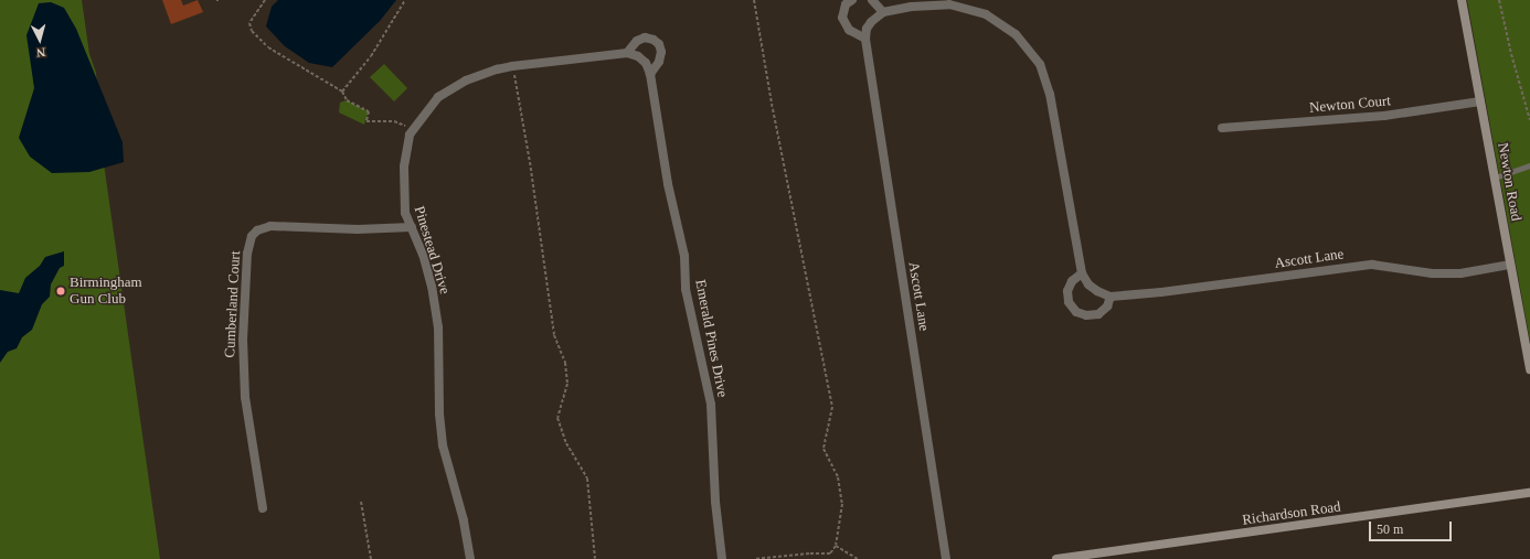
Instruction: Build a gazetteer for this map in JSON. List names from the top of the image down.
{
  "streets": {
    "street": [
      "Newton Court",
      "Newton Road",
      "Pinestead Drive",
      "Ascott Lane",
      "Cumberland Court",
      "Emerald Pines Drive",
      "Richardson Road"
    ]
  },
  "crossings": [
    ["Newton Court", "Newton Road"],
    ["Newton Road", "Ascott Lane"],
    ["Pinestead Drive", "Cumberland Court"],
    ["Pinestead Drive", "Emerald Pines Drive"]
  ],
  "places": ["Birmingham Gun Club"],
  "scale_bar": "50 m",
  "north": "bottom"
}
